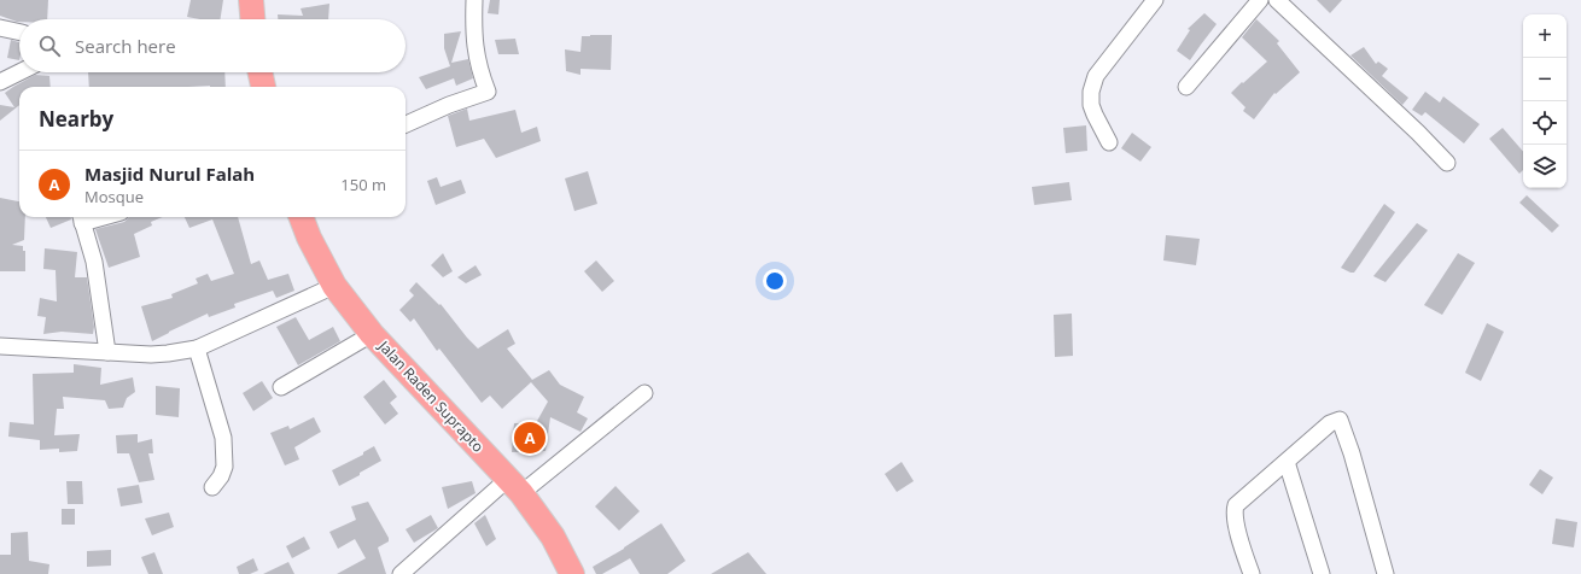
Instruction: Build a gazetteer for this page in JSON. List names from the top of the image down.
{
  "streets": {
    "highway": ["Jalan Raden Suprapto"]
  },
  "page": {
    "map_buttons": ["+", "−"],
    "search": "Search here",
    "heading": "Nearby",
    "list": [
      {
        "mark": "A",
        "name": "Masjid Nurul Falah",
        "note": "Mosque",
        "value": "150 m"
      }
    ],
    "pins": "A"
  }
}
